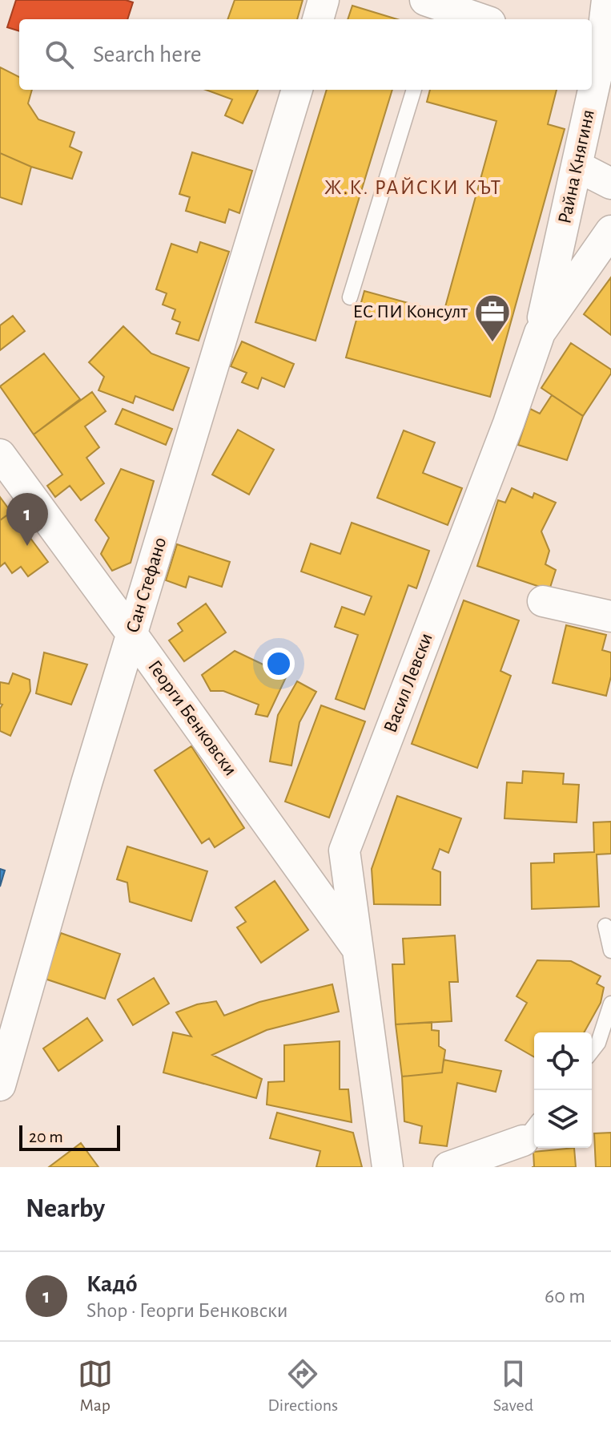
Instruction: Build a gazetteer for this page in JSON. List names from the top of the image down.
{
  "streets": {
    "street": [
      "Райна Княгиня",
      "Сан Стефано",
      "Васил Левски",
      "Георги Бенковски"
    ]
  },
  "crossings": [
    ["Райна Княгиня", "Васил Левски"],
    ["Сан Стефано", "Георги Бенковски"],
    ["Васил Левски", "Георги Бенковски"]
  ],
  "districts": ["Ж.К. РАЙСКИ КЪТ"],
  "places": {
    "office": ["ЕС ПИ Консулт"]
  },
  "scale_bar": "20 m",
  "page": {
    "search": "Search here",
    "pins": "1",
    "scale": "20 m",
    "heading": "Nearby",
    "list": [
      {
        "mark": "1",
        "name": "Кадó",
        "note": "Shop · Георги Бенковски",
        "value": "60 m"
      }
    ],
    "nav": ["Map", "Directions", "Saved"]
  }
}
